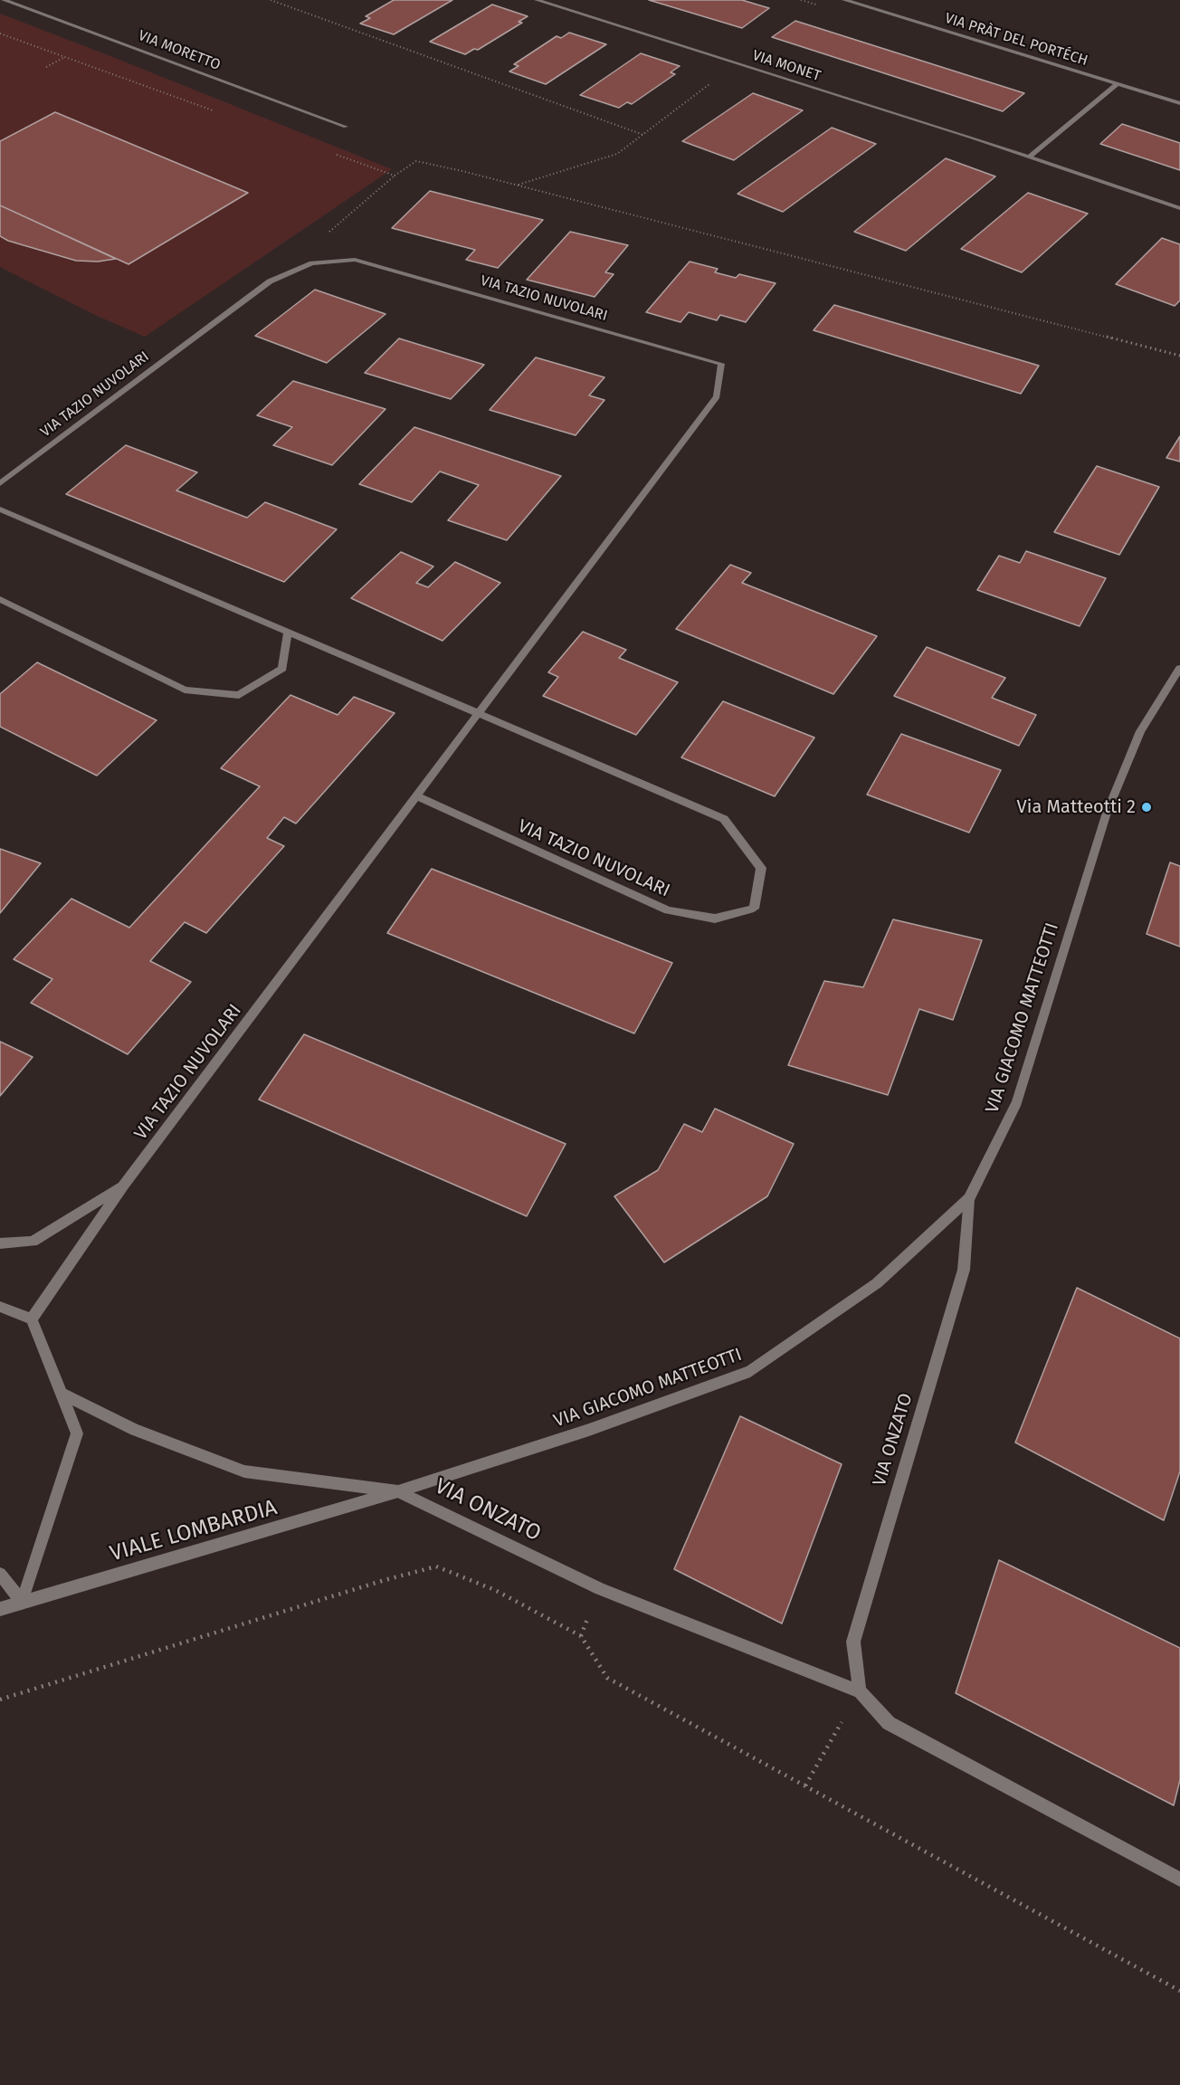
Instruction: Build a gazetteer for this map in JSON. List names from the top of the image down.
{
  "streets": {
    "street": [
      "VIA PRÀT DEL PORTÉCH",
      "VIA MORETTO",
      "VIA MONET",
      "VIA TAZIO NUVOLARI",
      "VIA GIACOMO MATTEOTTI",
      "VIA ONZATO",
      "VIALE LOMBARDIA"
    ]
  },
  "crossings": [
    ["VIA GIACOMO MATTEOTTI", "VIA ONZATO"],
    ["VIA GIACOMO MATTEOTTI", "VIALE LOMBARDIA"],
    ["VIA ONZATO", "VIALE LOMBARDIA"]
  ],
  "places": ["Via Matteotti 2"]
}
